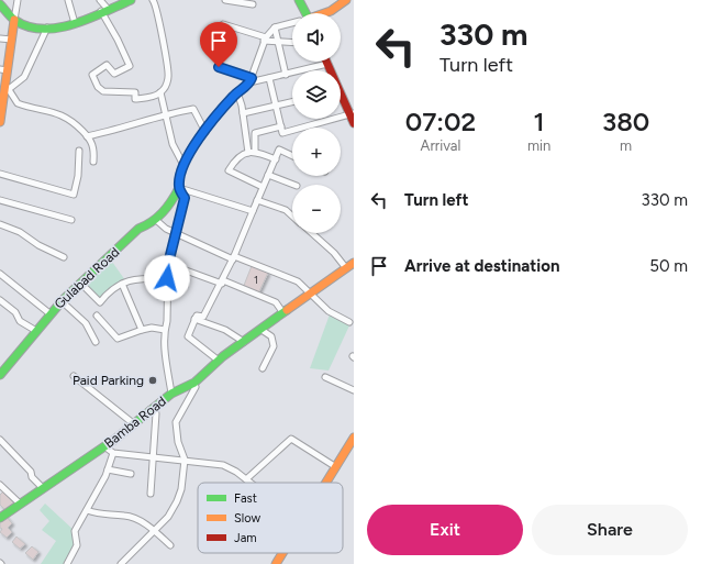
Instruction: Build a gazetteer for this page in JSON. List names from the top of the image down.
{
  "streets": {
    "street": ["Gulabad Road", "Bamba Road"]
  },
  "places": ["Paid Parking"],
  "house_numbers": ["1"],
  "legend": ["Fast", "Slow", "Jam"],
  "page": {
    "turn": ["330 m", "Turn left"],
    "map_buttons": ["+", "−"],
    "eta": [
      "07:02",
      "Arrival",
      "1",
      "min",
      "380",
      "m"
    ],
    "list": [
      {
        "name": "Turn left",
        "value": "330 m"
      },
      {
        "name": "Arrive at destination",
        "value": "50 m"
      }
    ],
    "buttons": ["Exit", "Share"]
  }
}
